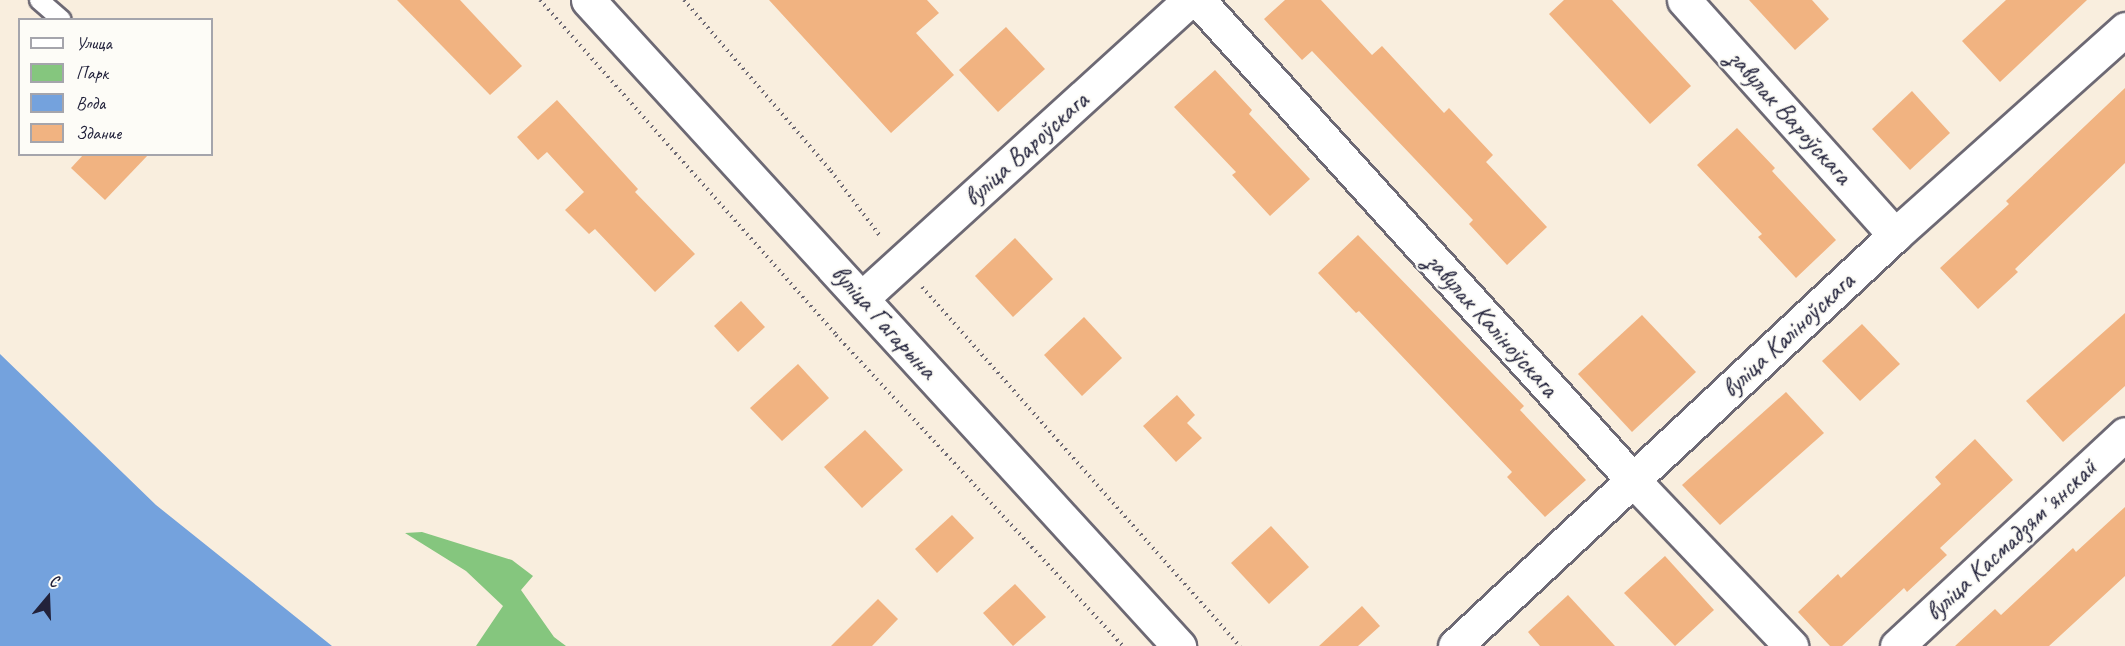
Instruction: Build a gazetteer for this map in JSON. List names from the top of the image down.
{
  "streets": {
    "street": [
      "завулак Вароўскага",
      "вуліца Вароўскага",
      "вуліца Гагарына",
      "завулак Каліноўскага",
      "вуліца Каліноўскага",
      "вуліца Касмадзямʼянскай"
    ]
  },
  "crossings": [
    ["завулак Вароўскага", "вуліца Каліноўскага"],
    ["вуліца Вароўскага", "вуліца Гагарына"],
    ["завулак Каліноўскага", "вуліца Каліноўскага"]
  ],
  "legend": [
    "Улица",
    "Парк",
    "Вода",
    "Здание"
  ],
  "north": "top"
}
